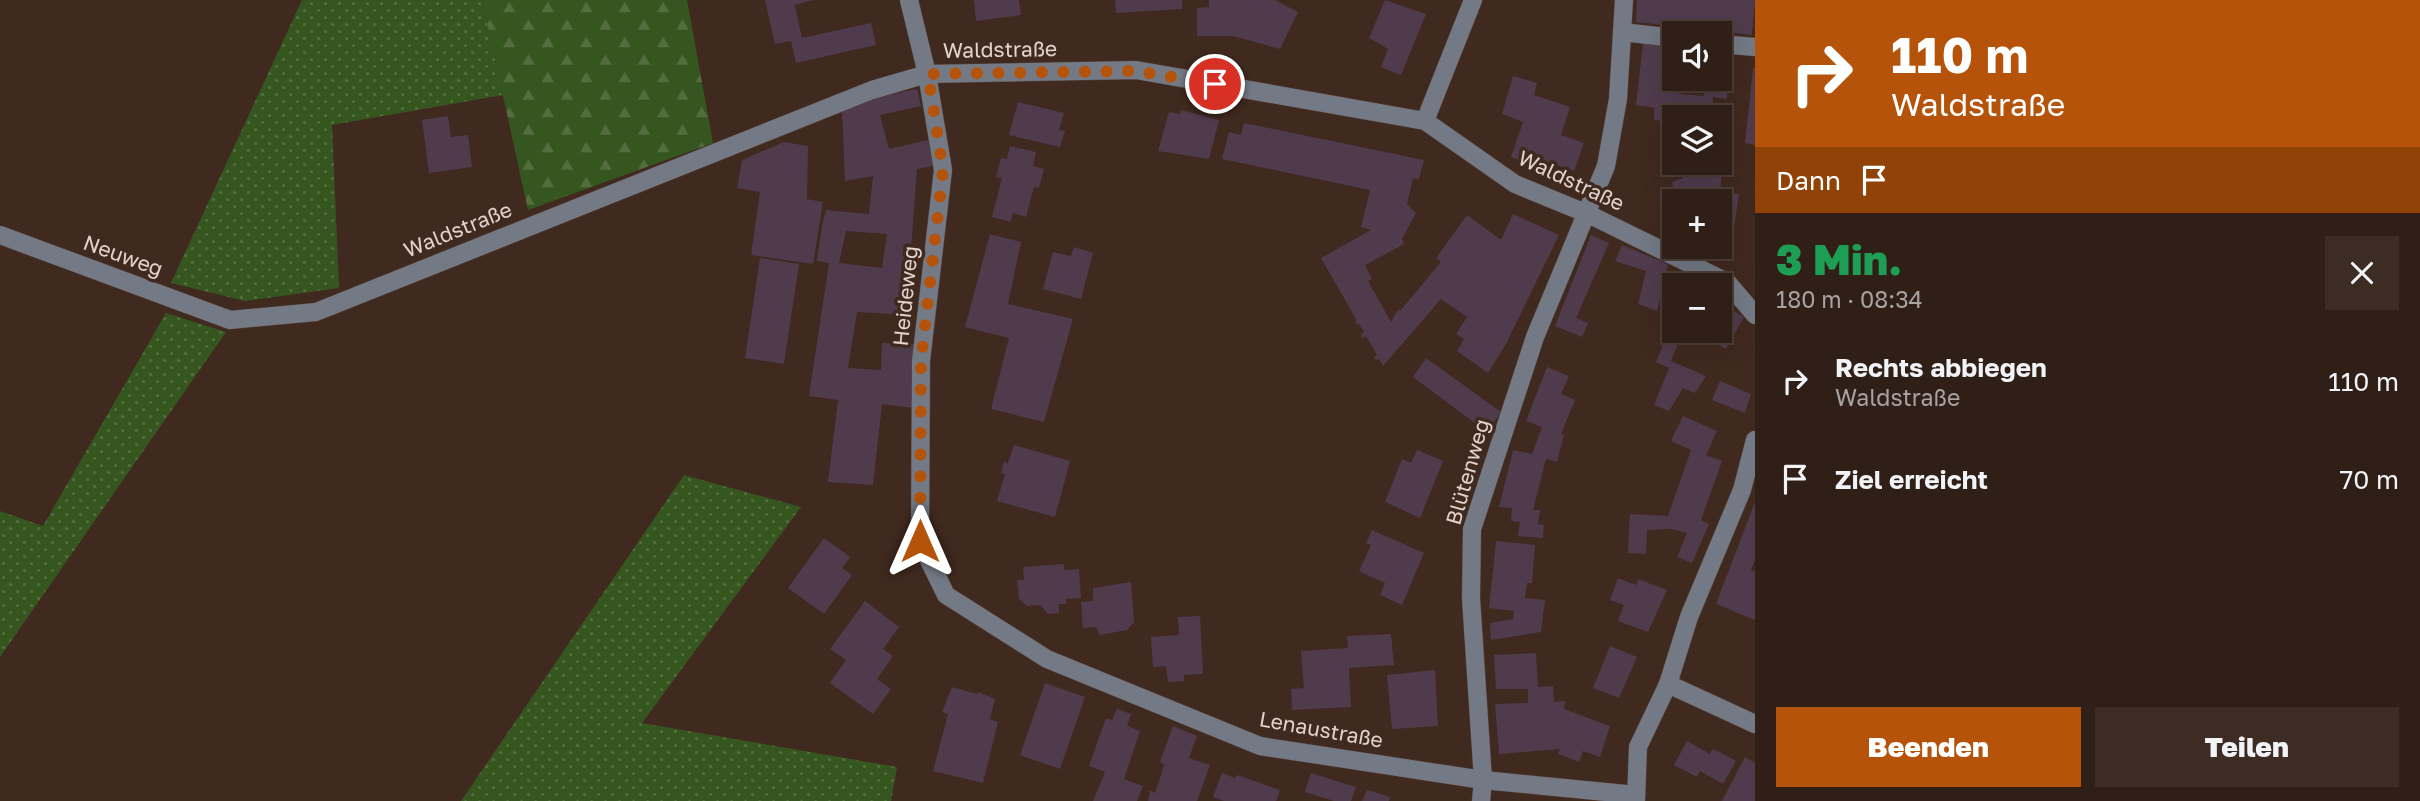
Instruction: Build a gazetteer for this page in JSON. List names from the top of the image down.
{
  "streets": {
    "street": [
      "Waldstraße",
      "Neuweg",
      "Heideweg",
      "Blütenweg",
      "Lenaustraße"
    ]
  },
  "crossings": [
    ["Waldstraße", "Neuweg"],
    ["Waldstraße", "Heideweg"],
    ["Waldstraße", "Blütenweg"],
    ["Heideweg", "Lenaustraße"],
    ["Blütenweg", "Lenaustraße"]
  ],
  "page": {
    "turn": ["110 m", "Waldstraße"],
    "map_buttons": ["+", "−"],
    "then": "Dann",
    "heading": ["3 Min.", "180 m · 08:34"],
    "list": [
      {
        "name": "Rechts abbiegen",
        "note": "Waldstraße",
        "value": "110 m"
      },
      {
        "name": "Ziel erreicht",
        "value": "70 m"
      }
    ],
    "buttons": ["Beenden", "Teilen"]
  }
}
